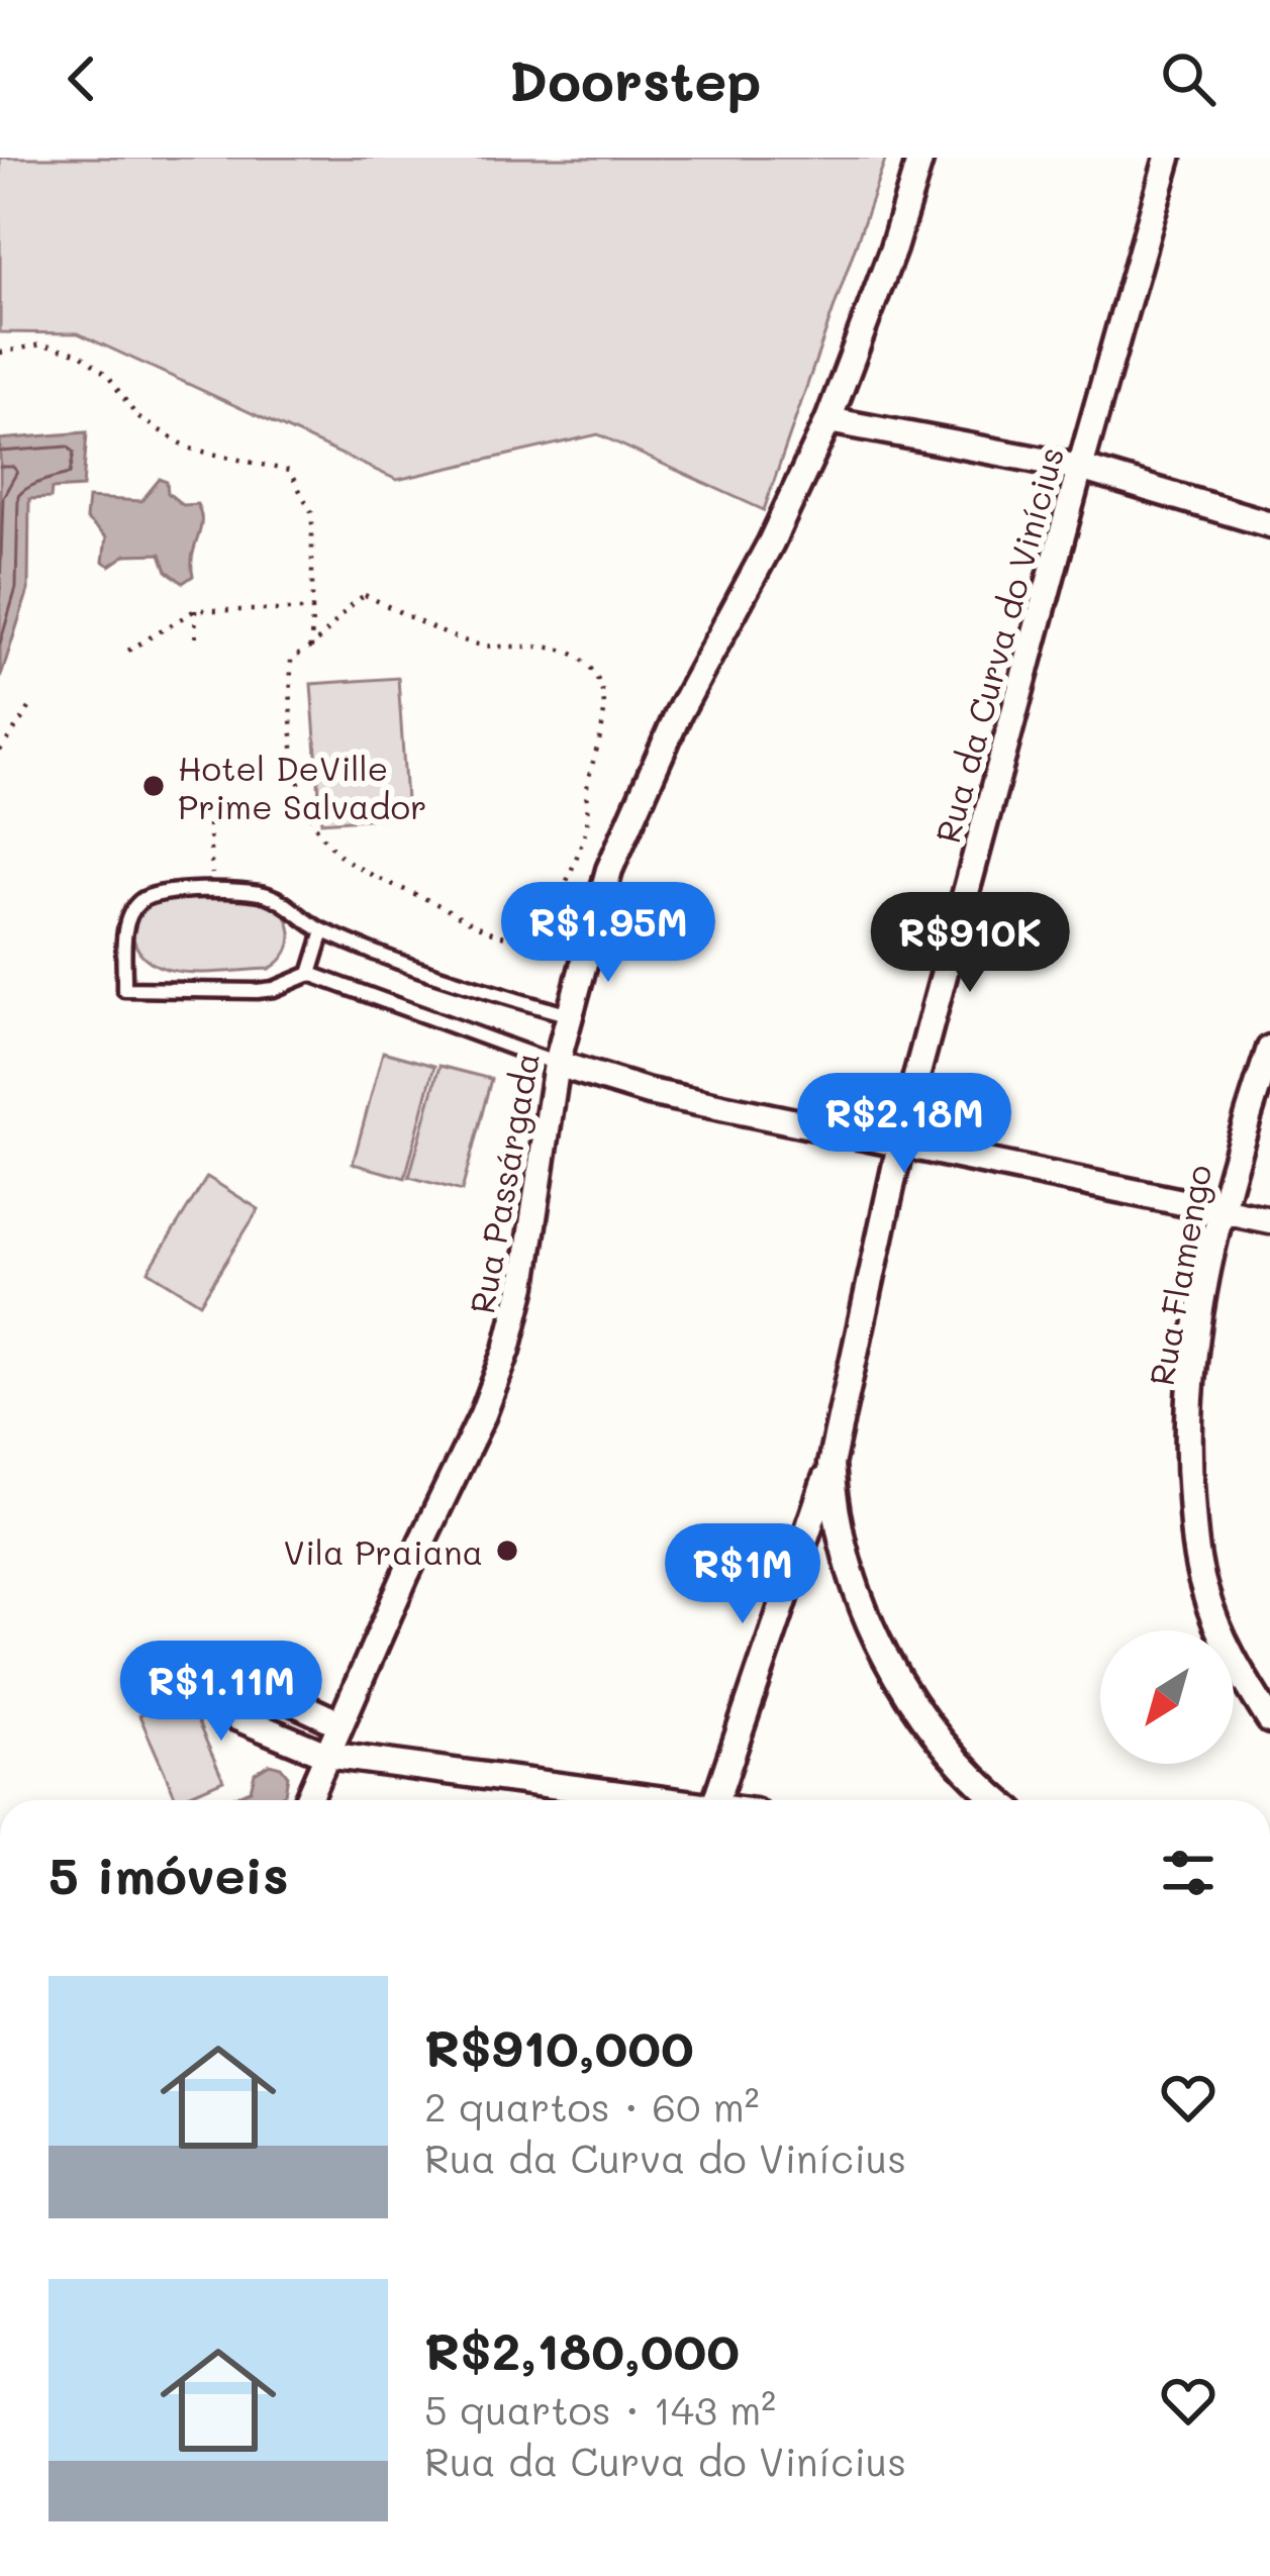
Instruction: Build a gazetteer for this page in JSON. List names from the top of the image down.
{
  "streets": {
    "street": ["Rua da Curva do Vinícius", "Rua Passárgada", "Rua Flamengo"]
  },
  "places": ["Hotel DeVille Prime Salvador", "Vila Praiana"],
  "north": "bottom left",
  "page": {
    "header": "Doorstep",
    "price": [
      "R$1.95M",
      "R$910K",
      "R$2.18M",
      "R$1M",
      "R$1.11M"
    ],
    "heading": "5 imóveis",
    "list": [
      {
        "name": "R$910,000",
        "note": "2 quartos · 60 m² · Rua da Curva do Vinícius"
      },
      {
        "name": "R$2,180,000",
        "note": "5 quartos · 143 m² · Rua da Curva do Vinícius"
      }
    ]
  }
}
